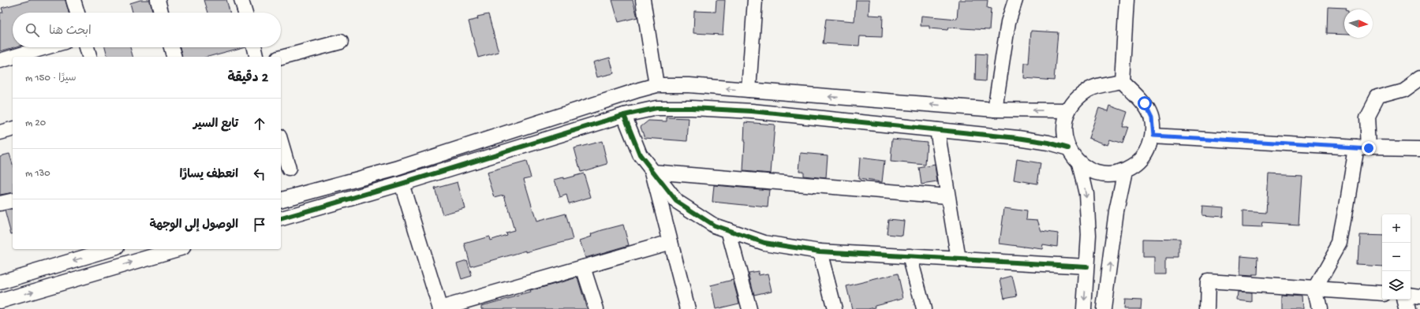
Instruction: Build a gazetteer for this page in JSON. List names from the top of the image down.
{
  "north": "right",
  "page": {
    "search": "ابحث هنا",
    "heading": ["2 دقيقة", "سيرًا · 150 m"],
    "list": [
      ["تابع السير", "20 m"],
      ["انعطف يسارًا", "130 m"],
      "الوصول إلى الوجهة"
    ],
    "map_buttons": ["+", "−"]
  }
}
